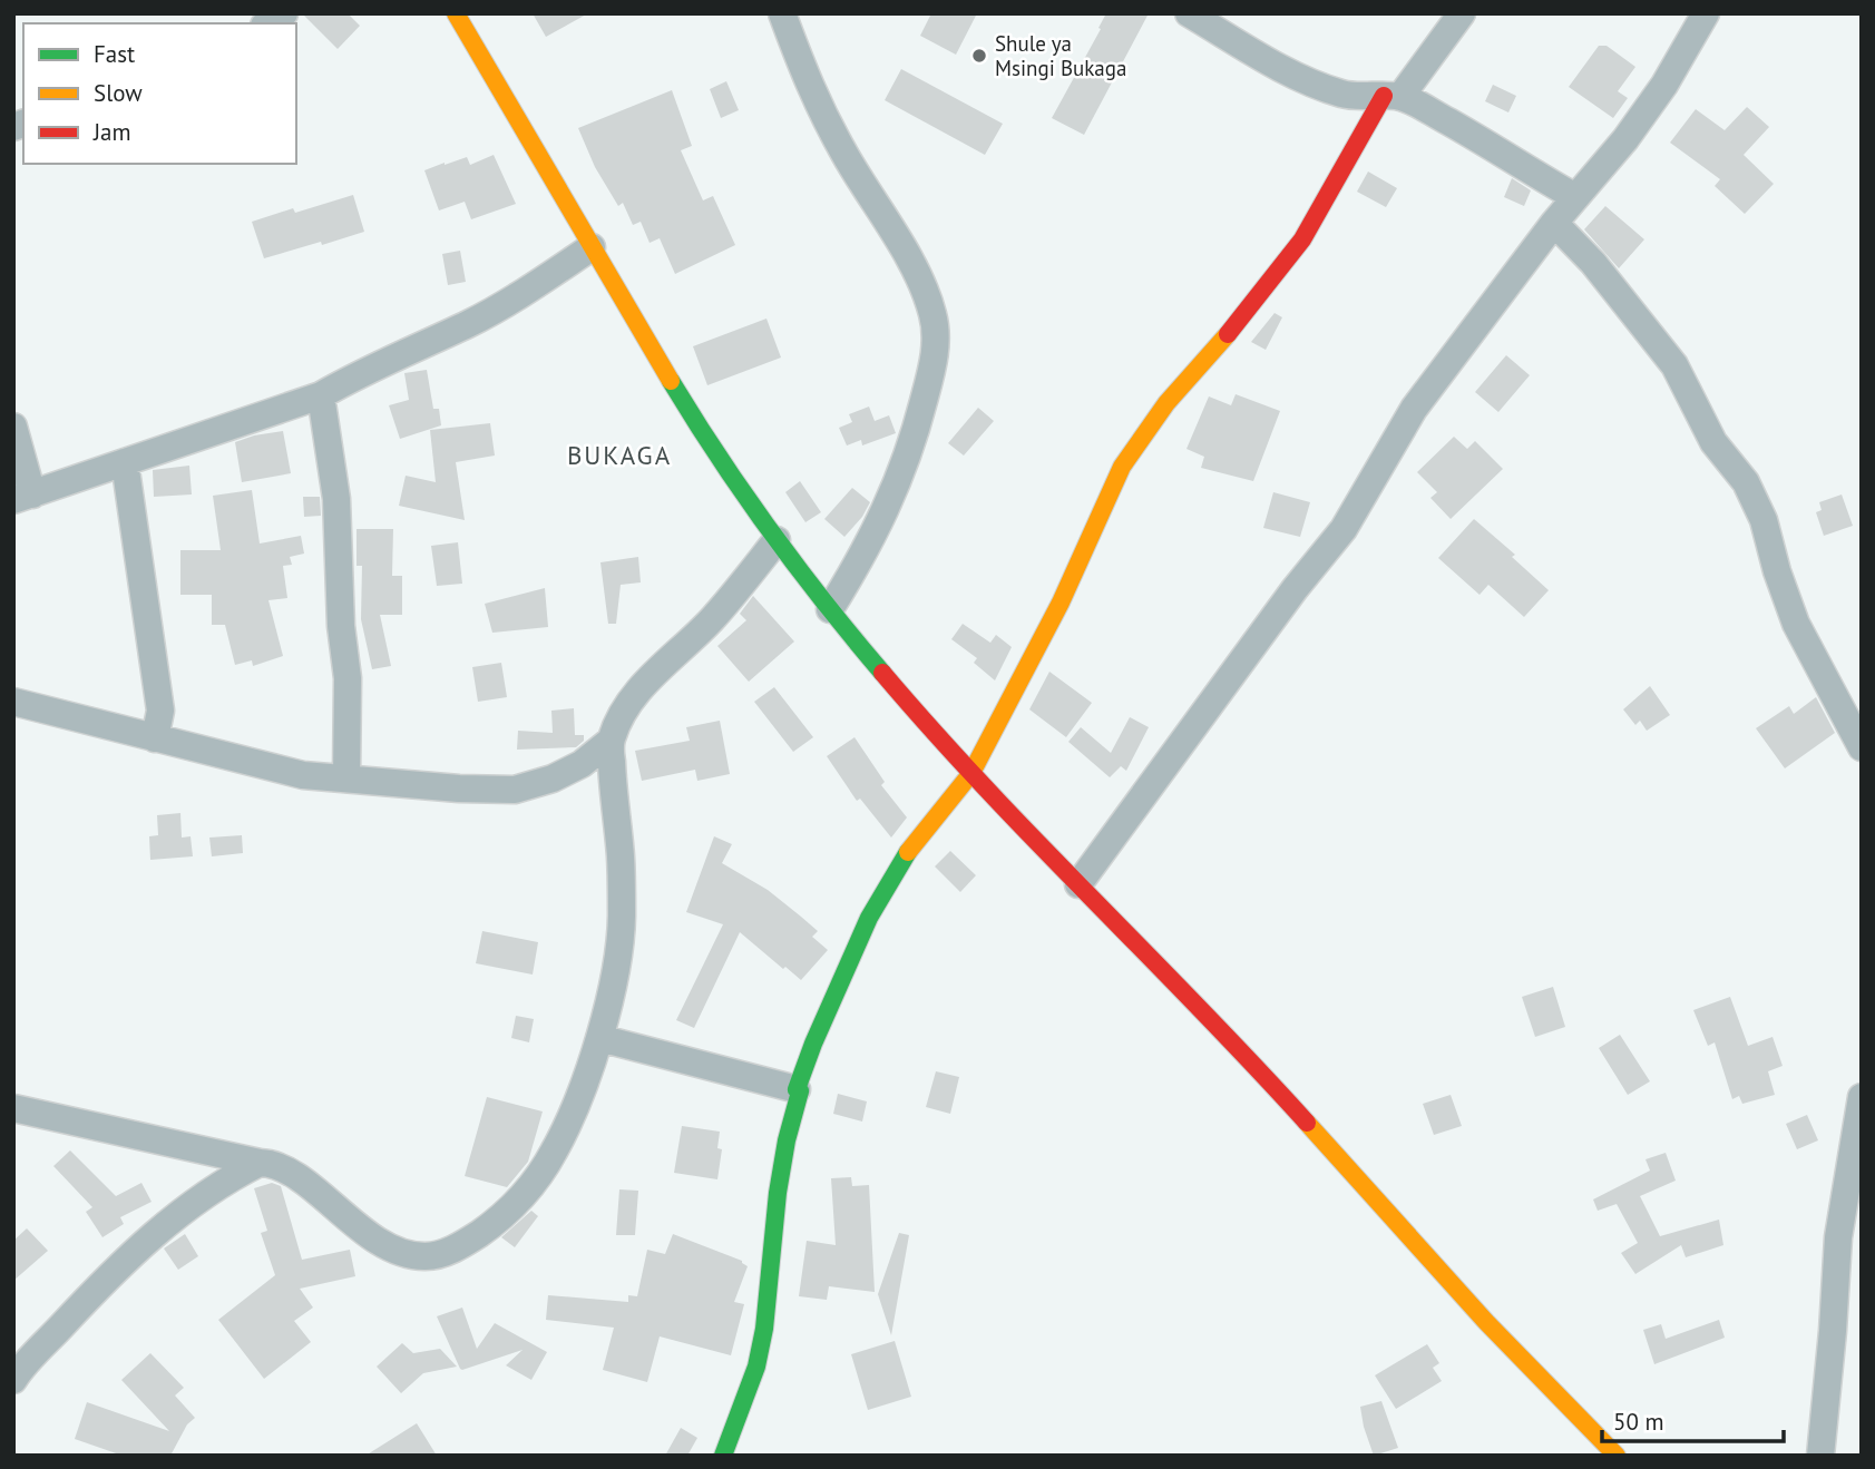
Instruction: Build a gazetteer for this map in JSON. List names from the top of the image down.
{
  "districts": ["BUKAGA"],
  "places": ["Shule ya Msingi Bukaga"],
  "legend": ["Fast", "Slow", "Jam"],
  "scale_bar": "50 m"
}
